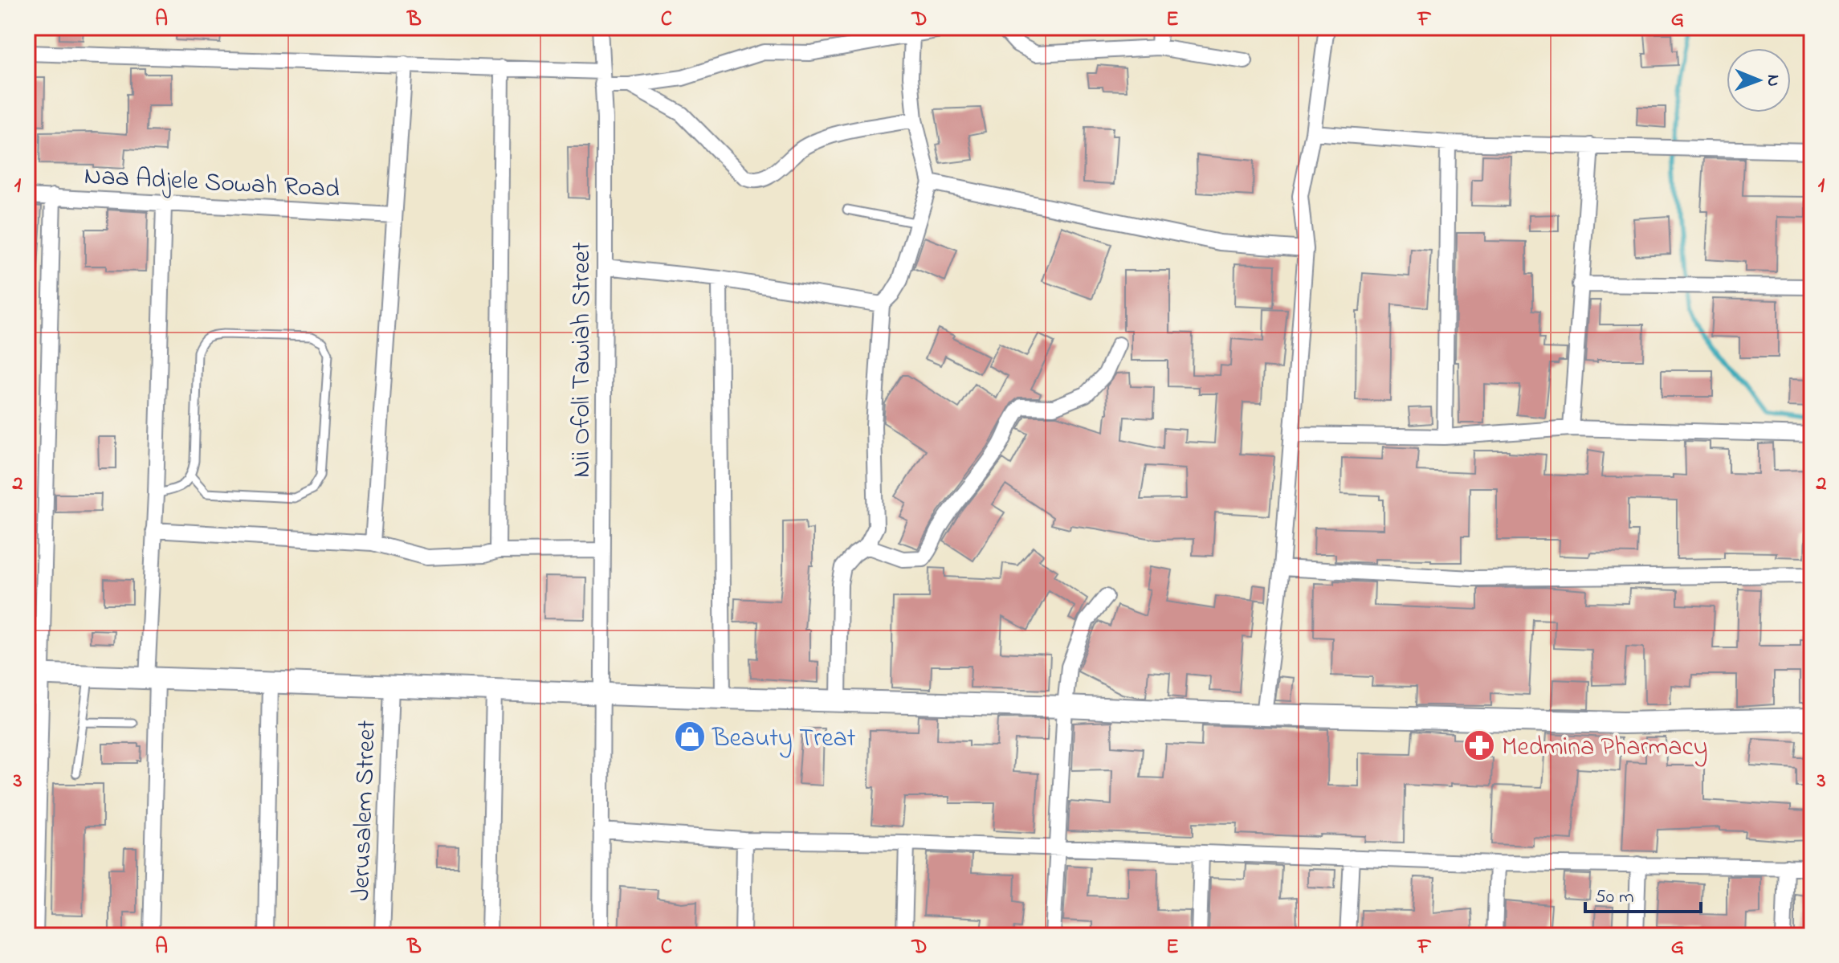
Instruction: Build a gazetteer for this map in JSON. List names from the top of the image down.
{
  "streets": {
    "street": ["Naa Adjele Sowah Road", "Nii Ofoli Tawiah Street", "Jerusalem Street"]
  },
  "places": {
    "shop": ["Beauty Treat"],
    "pharmacy": ["Medmina Pharmacy"]
  },
  "scale_bar": "50 m",
  "north": "right",
  "grid": {
    "columns": [
      "A",
      "B",
      "C",
      "D",
      "E",
      "F",
      "G"
    ],
    "rows": ["1", "2", "3"]
  }
}
